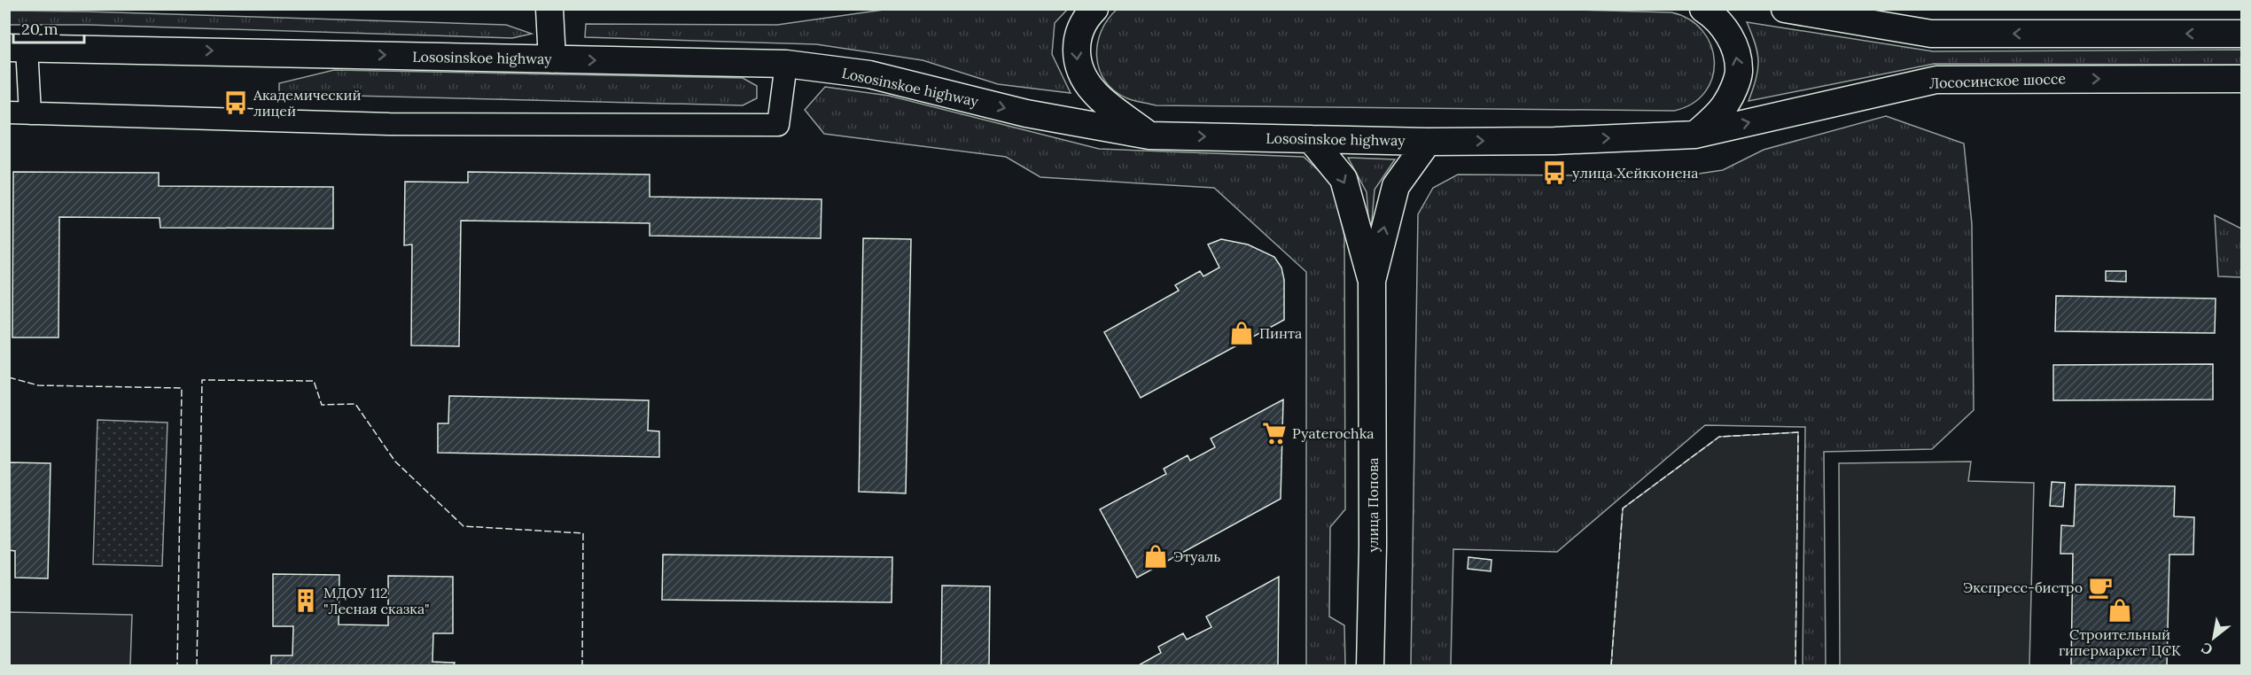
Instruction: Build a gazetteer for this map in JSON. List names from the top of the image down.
{
  "streets": {
    "street": ["Lososinskoe highway", "Лососинское шоссе", "улица Попова"]
  },
  "crossings": [
    ["Lososinskoe highway", "Лососинское шоссе"],
    ["Lososinskoe highway", "улица Попова"]
  ],
  "places": {
    "bus stop": ["Академический лицей", "улица Хейкконена"],
    "shop": ["Пинта", "Этуаль", "Строительный гипермаркет ЦСК"],
    "supermarket": ["Pyaterochka"],
    "cafe": ["Экспресс-бистро"],
    "building": ["МДОУ 112 \"Лесная сказка\""]
  },
  "scale_bar": "20 m",
  "north": "bottom left"
}
